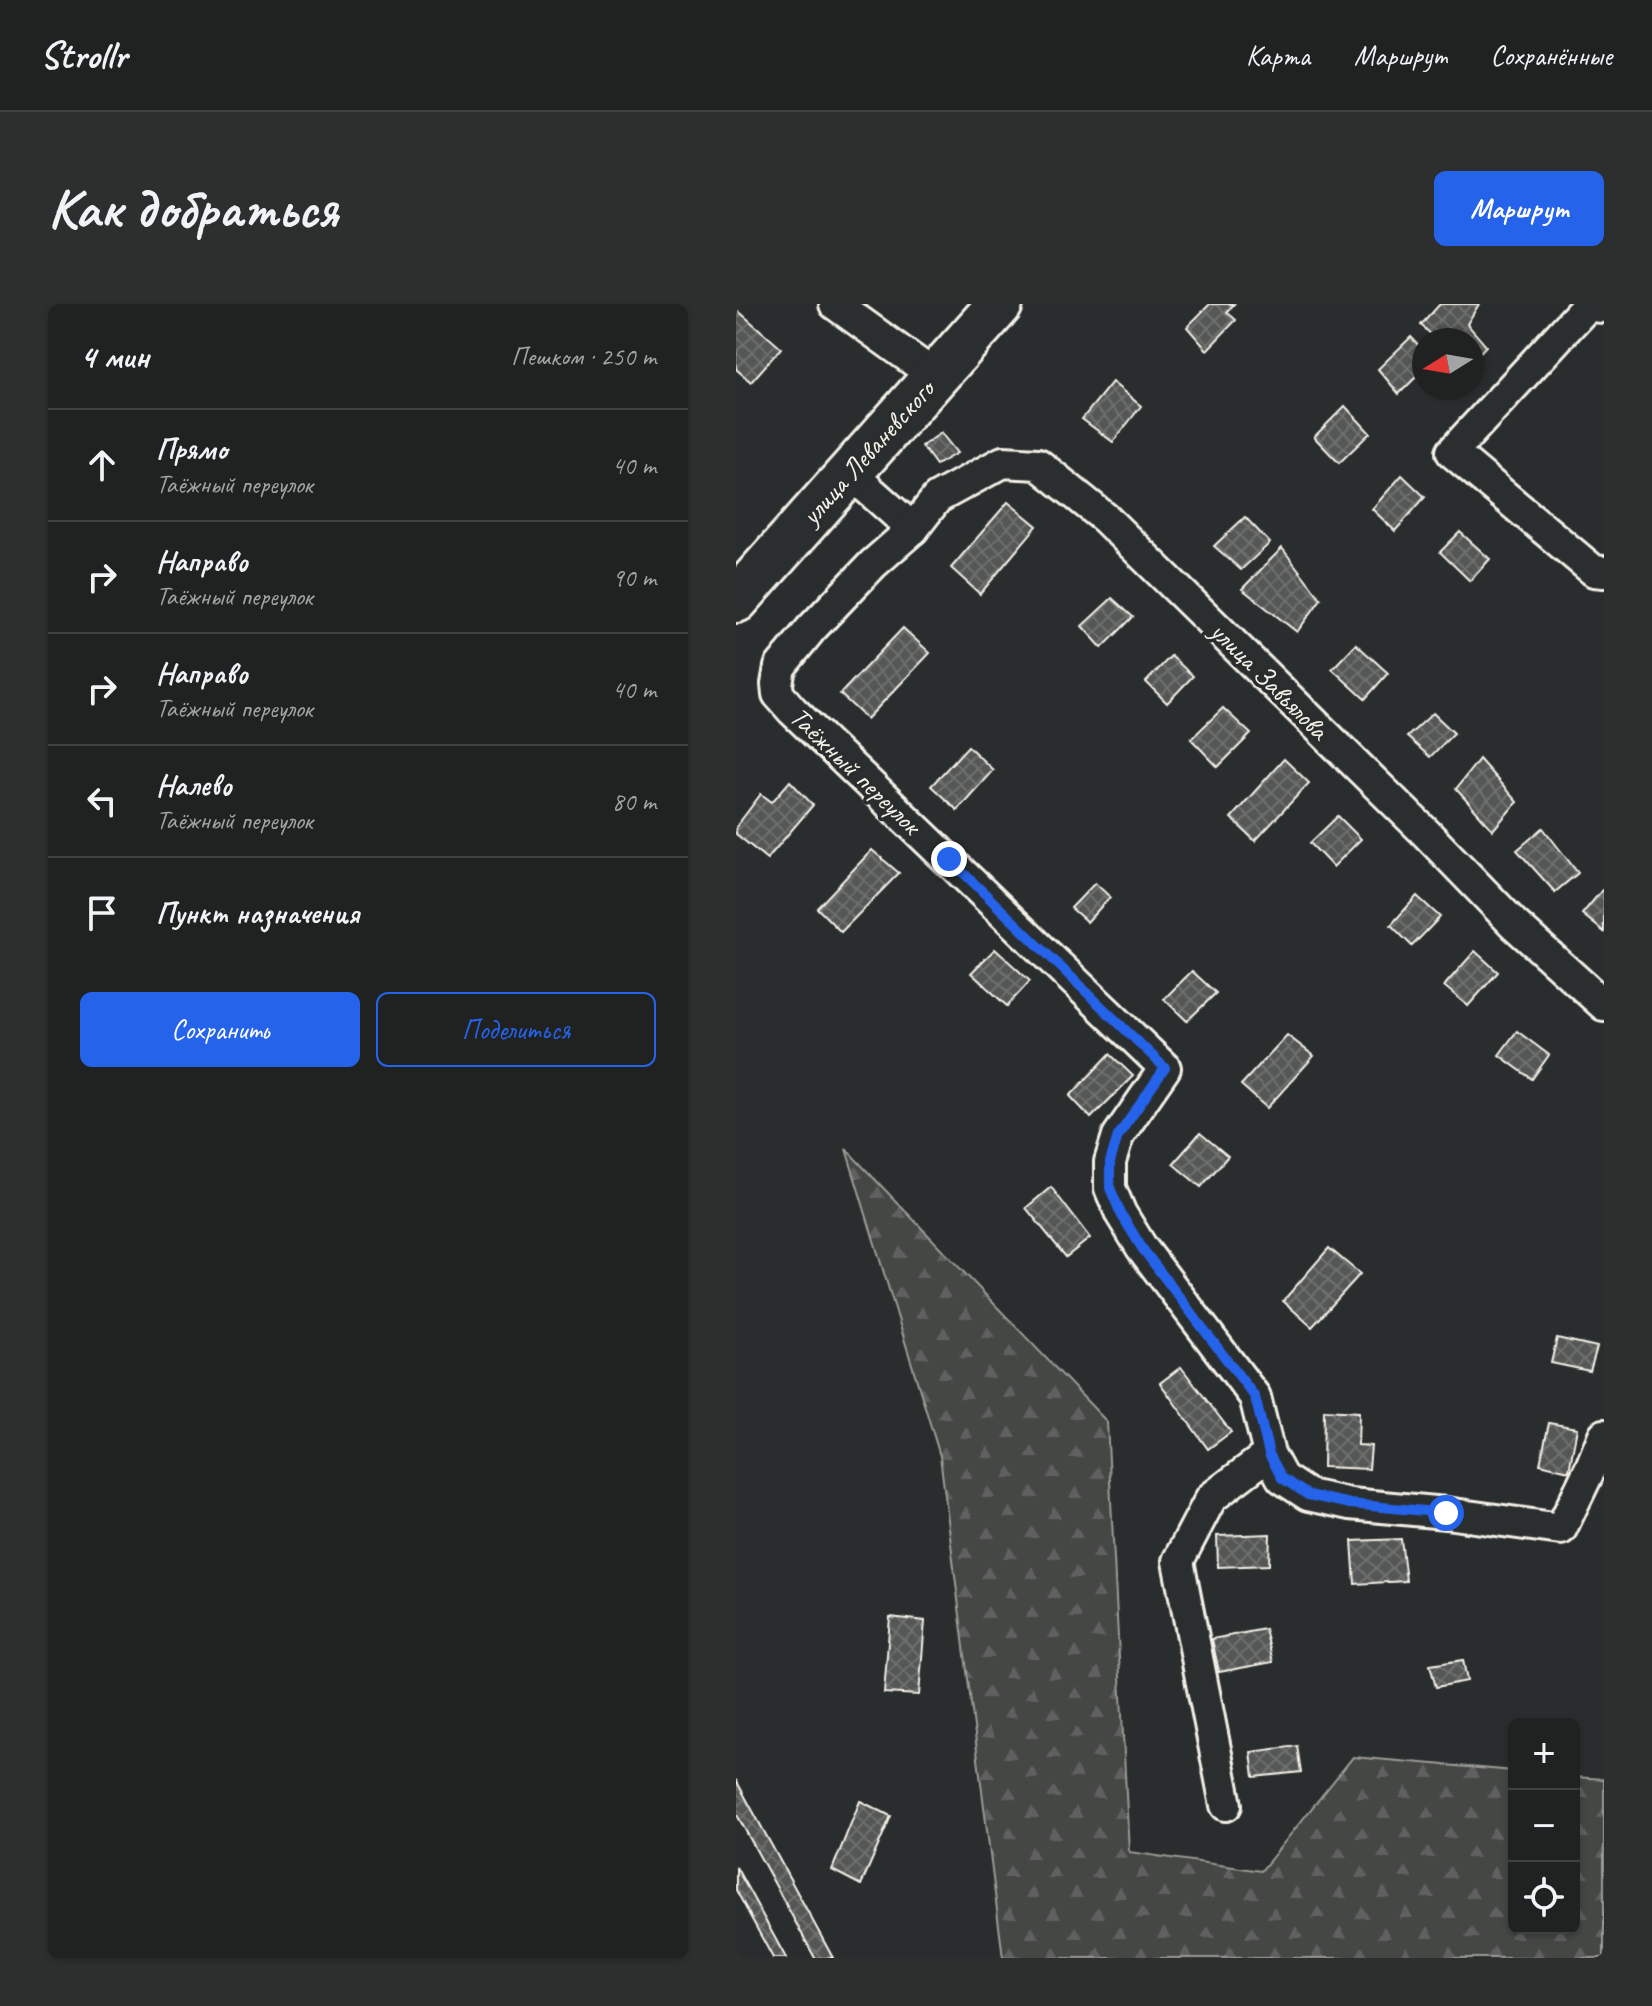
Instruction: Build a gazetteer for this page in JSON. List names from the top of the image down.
{
  "streets": {
    "street": ["улица Леваневского", "улица Завьялова", "Таёжный переулок"]
  },
  "crossings": [
    ["улица Завьялова", "Таёжный переулок"]
  ],
  "north": "left",
  "page": {
    "header": "Strollr",
    "nav": ["Карта", "Маршрут", "Сохранённые"],
    "buttons": [
      "Маршрут",
      ["Сохранить", "Поделиться"]
    ],
    "title": "Как добраться",
    "heading": ["4 мин", "Пешком · 250 m"],
    "list": [
      ["Прямо", "Таёжный переулок", "40 m"],
      ["Направо", "Таёжный переулок", "90 m"],
      ["Направо", "Таёжный переулок", "40 m"],
      ["Налево", "Таёжный переулок", "80 m"],
      "Пункт назначения"
    ],
    "map_buttons": ["+", "−"]
  }
}
